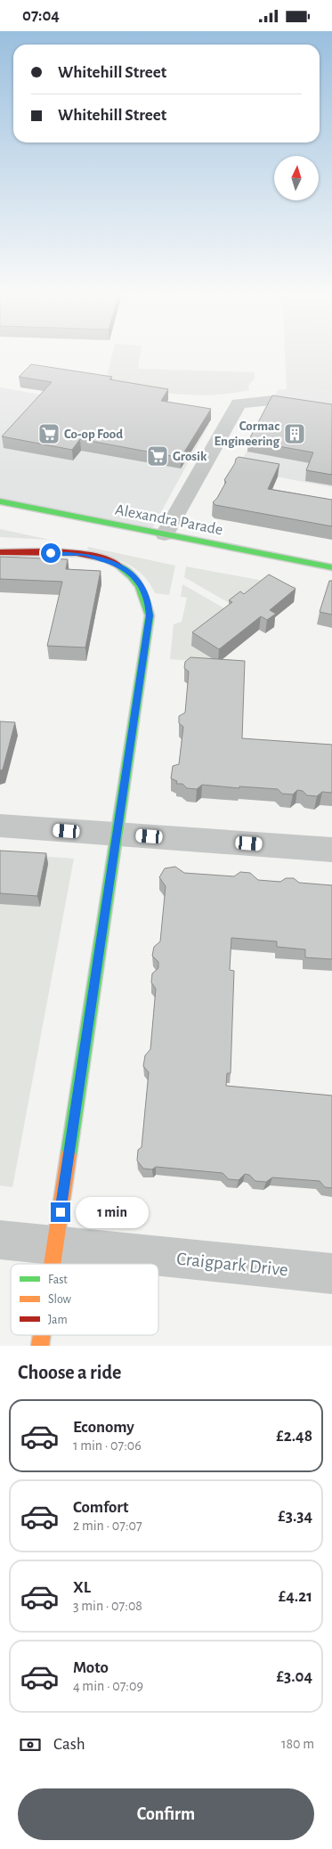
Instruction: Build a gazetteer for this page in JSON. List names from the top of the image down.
{
  "streets": {
    "street": ["Alexandra Parade", "Craigpark Drive"]
  },
  "places": {
    "supermarket": ["Co-op Food", "Grosik"],
    "building": ["Cormac Engineering"]
  },
  "legend": ["Fast", "Slow", "Jam"],
  "north": "top",
  "page": {
    "status": "07:04",
    "banner": ["Whitehill Street", "Whitehill Street"],
    "bubble": "1 min",
    "heading": "Choose a ride",
    "list": [
      {
        "name": "Economy",
        "note": "1 min · 07:06",
        "value": "£2.48"
      },
      {
        "name": "Comfort",
        "note": "2 min · 07:07",
        "value": "£3.34"
      },
      {
        "name": "XL",
        "note": "3 min · 07:08",
        "value": "£4.21"
      },
      {
        "name": "Moto",
        "note": "4 min · 07:09",
        "value": "£3.04"
      }
    ],
    "pay": ["Cash", "180 m"],
    "buttons": "Confirm"
  }
}
